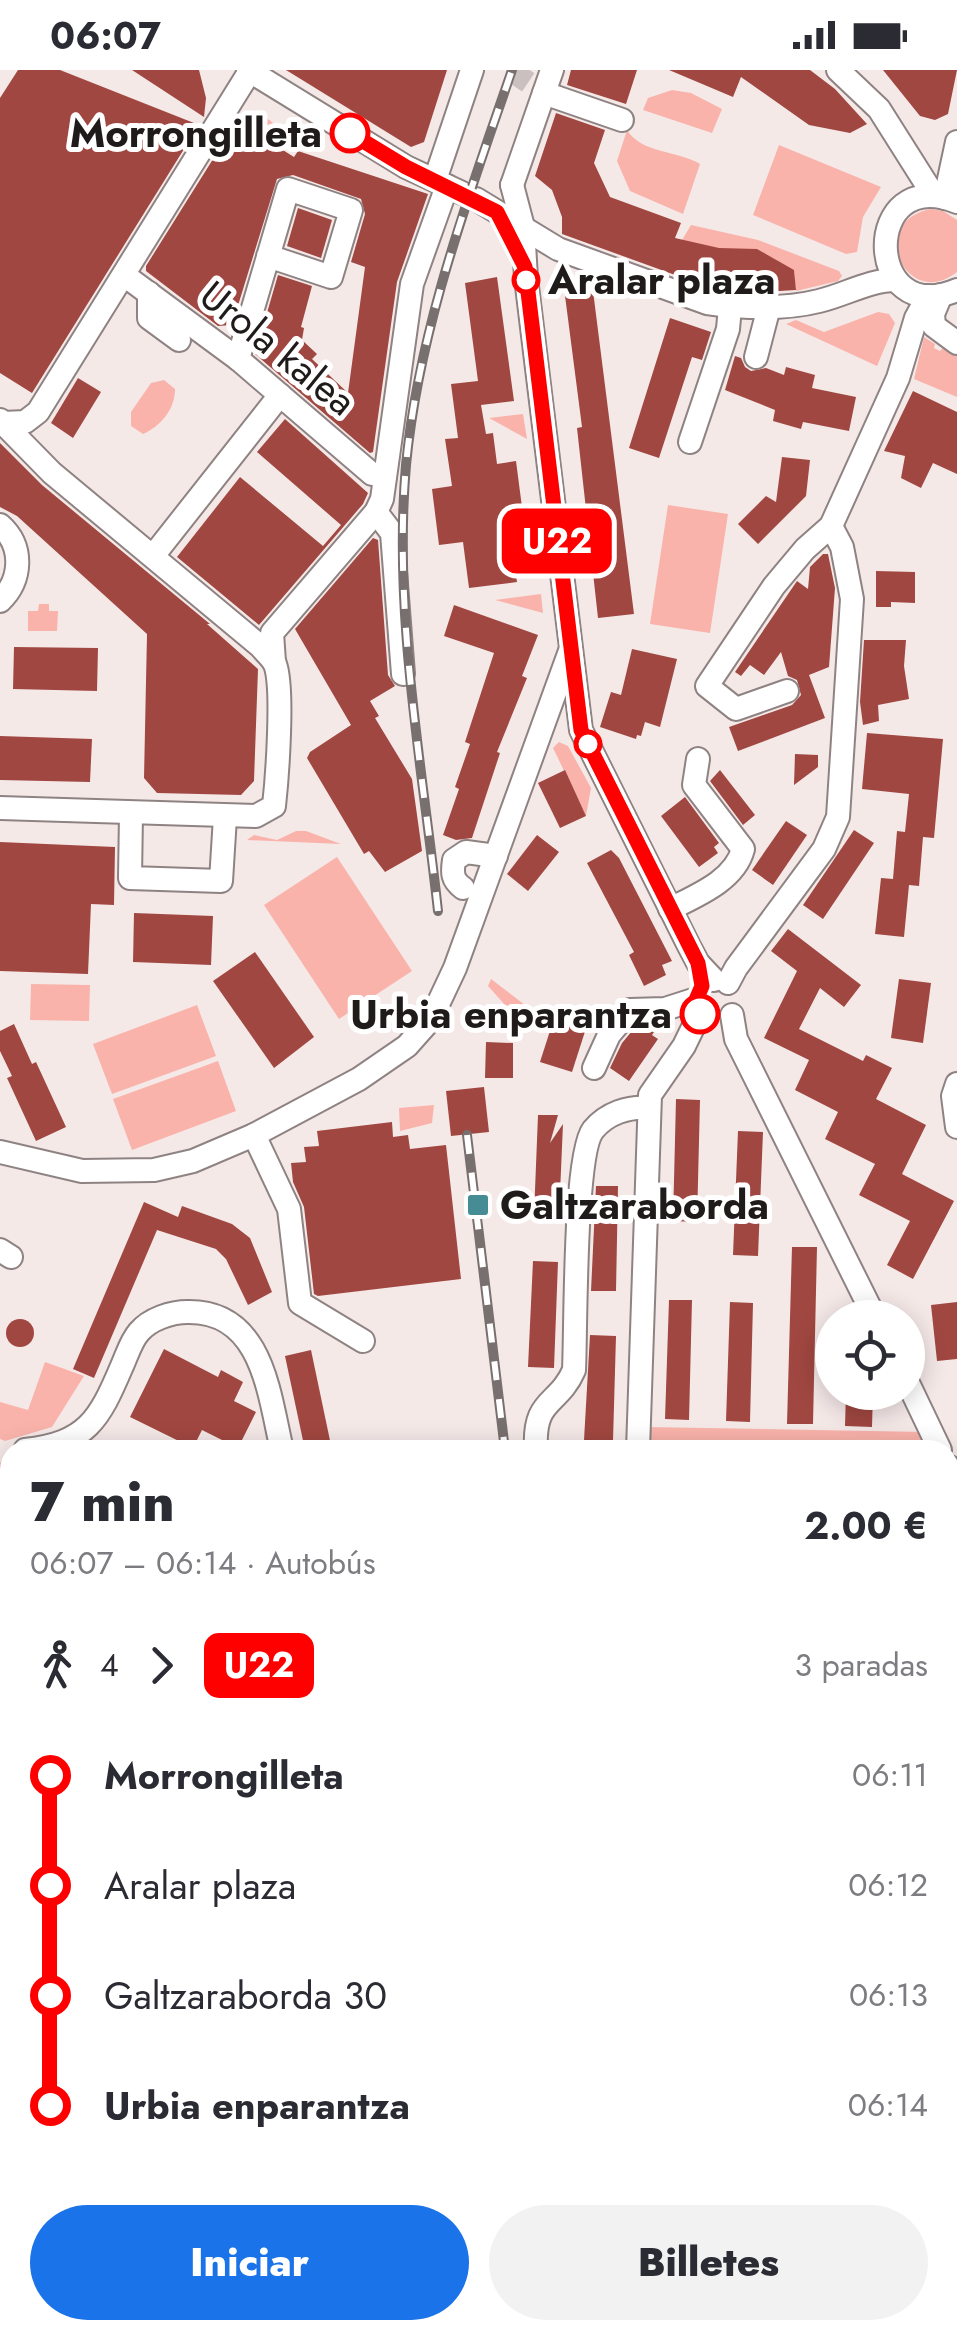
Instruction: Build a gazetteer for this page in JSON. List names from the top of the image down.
{
  "streets": {
    "street": ["Urola kalea"]
  },
  "places": {
    "other": ["Morrongilleta", "Aralar plaza", "Urbia enparantza"],
    "transit": ["Galtzaraborda"]
  },
  "lines": ["bus line U22"],
  "page": {
    "status": "06:07",
    "on_map": "U22",
    "heading": ["7 min", "06:07 – 06:14 · Autobús", "2.00 €"],
    "legs": ["4", "U22", "3 paradas"],
    "list": [
      {
        "name": "Morrongilleta",
        "value": "06:11"
      },
      {
        "name": "Aralar plaza",
        "value": "06:12"
      },
      {
        "name": "Galtzaraborda 30",
        "value": "06:13"
      },
      {
        "name": "Urbia enparantza",
        "value": "06:14"
      }
    ],
    "buttons": ["Iniciar", "Billetes"]
  }
}
